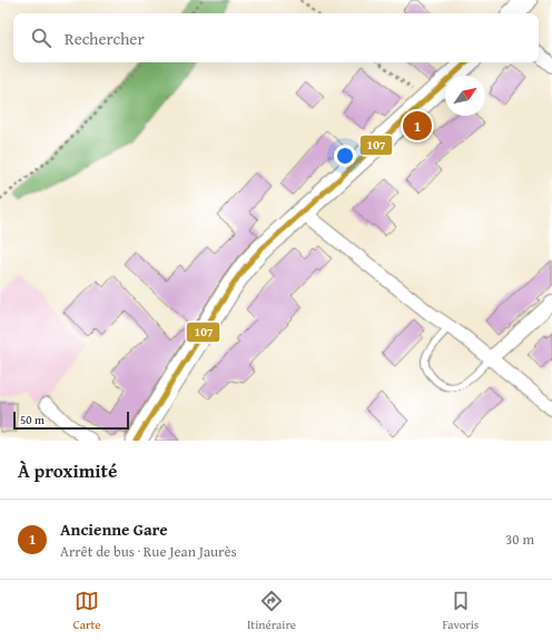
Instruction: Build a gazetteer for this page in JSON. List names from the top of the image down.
{
  "lines": ["transit line 107"],
  "scale_bar": "50 m",
  "north": "top right",
  "page": {
    "search": "Rechercher",
    "pins": "1",
    "scale": "50 m",
    "heading": "À proximité",
    "list": [
      {
        "mark": "1",
        "name": "Ancienne Gare",
        "note": "Arrêt de bus · Rue Jean Jaurès",
        "value": "30 m"
      }
    ],
    "nav": ["Carte", "Itinéraire", "Favoris"]
  }
}
